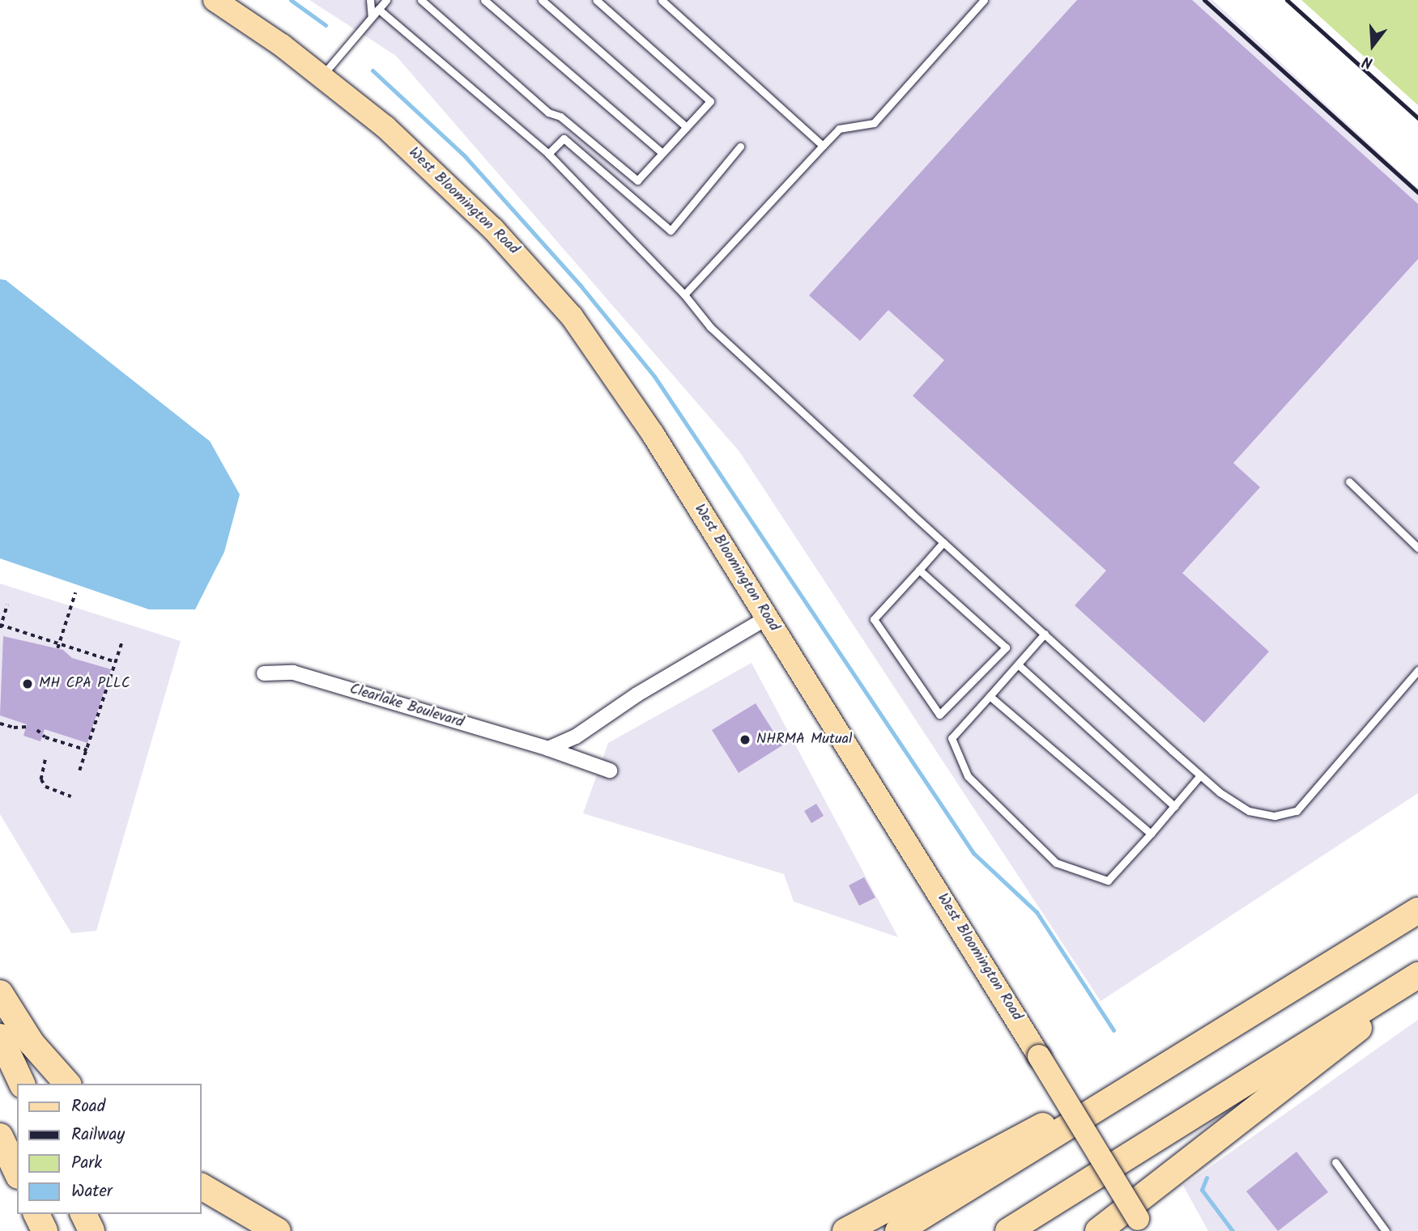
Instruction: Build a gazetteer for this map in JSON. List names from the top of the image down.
{
  "streets": {
    "main road": ["West Bloomington Road"],
    "street": ["Clearlake Boulevard"]
  },
  "places": ["MH CPA PLLC", "NHRMA Mutual"],
  "legend": [
    "Road",
    "Railway",
    "Park",
    "Water"
  ],
  "north": "bottom"
}
